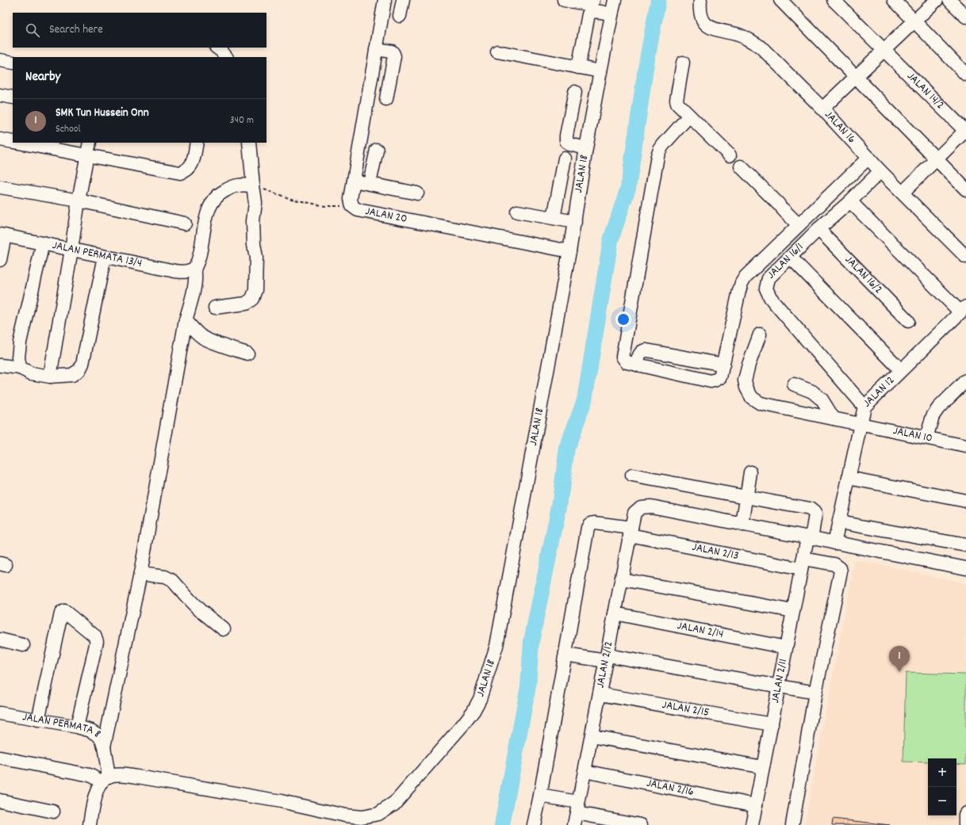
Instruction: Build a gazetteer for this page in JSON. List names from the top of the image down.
{
  "streets": {
    "street": [
      "JALAN 14/2",
      "JALAN 16",
      "JALAN 18",
      "JALAN 20",
      "JALAN PERMATA 13/4",
      "JALAN 16/1",
      "JALAN 16/2",
      "JALAN 12",
      "JALAN 10",
      "JALAN 2/13",
      "JALAN 2/14",
      "JALAN 2/12",
      "JALAN 2/11",
      "JALAN 2/15",
      "JALAN PERMATA 8",
      "JALAN 2/16"
    ]
  },
  "crossings": [
    ["JALAN 16", "JALAN 16/1"],
    ["JALAN 18", "JALAN 20"],
    ["JALAN 18", "JALAN PERMATA 8"],
    ["JALAN 16/1", "JALAN 16/2"],
    ["JALAN 16/1", "JALAN 12"],
    ["JALAN 12", "JALAN 10"],
    ["JALAN 2/13", "JALAN 2/12"],
    ["JALAN 2/13", "JALAN 2/11"],
    ["JALAN 2/14", "JALAN 2/12"],
    ["JALAN 2/14", "JALAN 2/11"],
    ["JALAN 2/12", "JALAN 2/15"],
    ["JALAN 2/12", "JALAN 2/16"],
    ["JALAN 2/11", "JALAN 2/15"],
    ["JALAN 2/11", "JALAN 2/16"]
  ],
  "page": {
    "search": "Search here",
    "heading": "Nearby",
    "list": [
      {
        "mark": "1",
        "name": "SMK Tun Hussein Onn",
        "note": "School",
        "value": "340 m"
      }
    ],
    "pins": "1",
    "map_buttons": ["+", "−"]
  }
}
